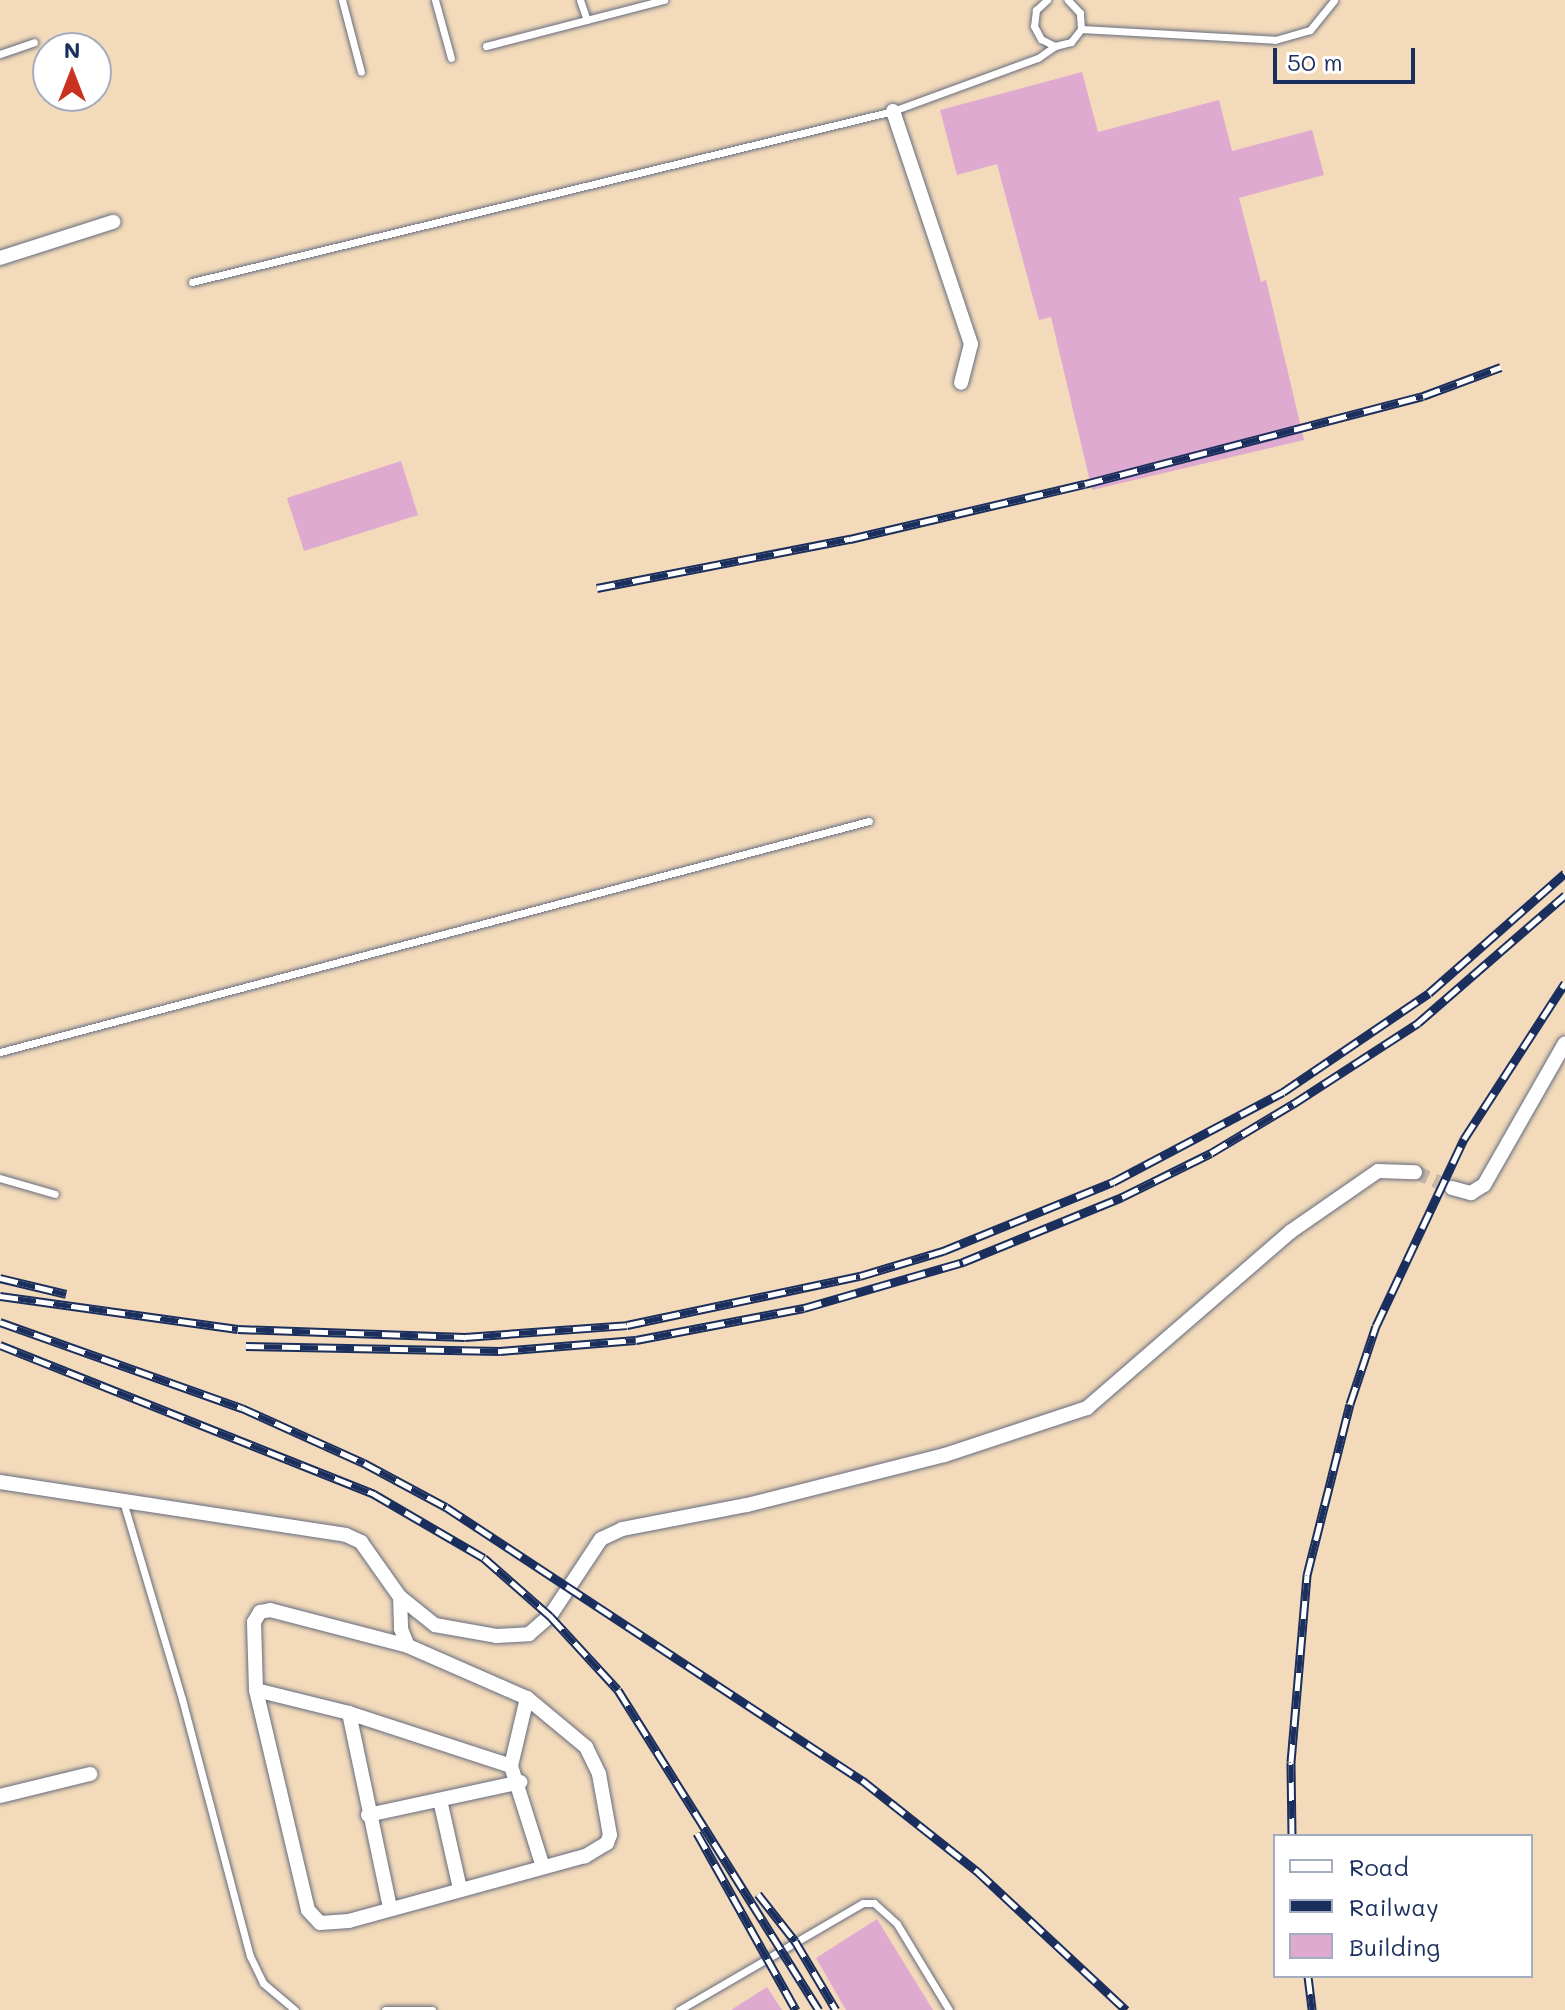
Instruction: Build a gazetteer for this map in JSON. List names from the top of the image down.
{
  "legend": ["Road", "Railway", "Building"],
  "scale_bar": "50 m",
  "north": "top"
}
